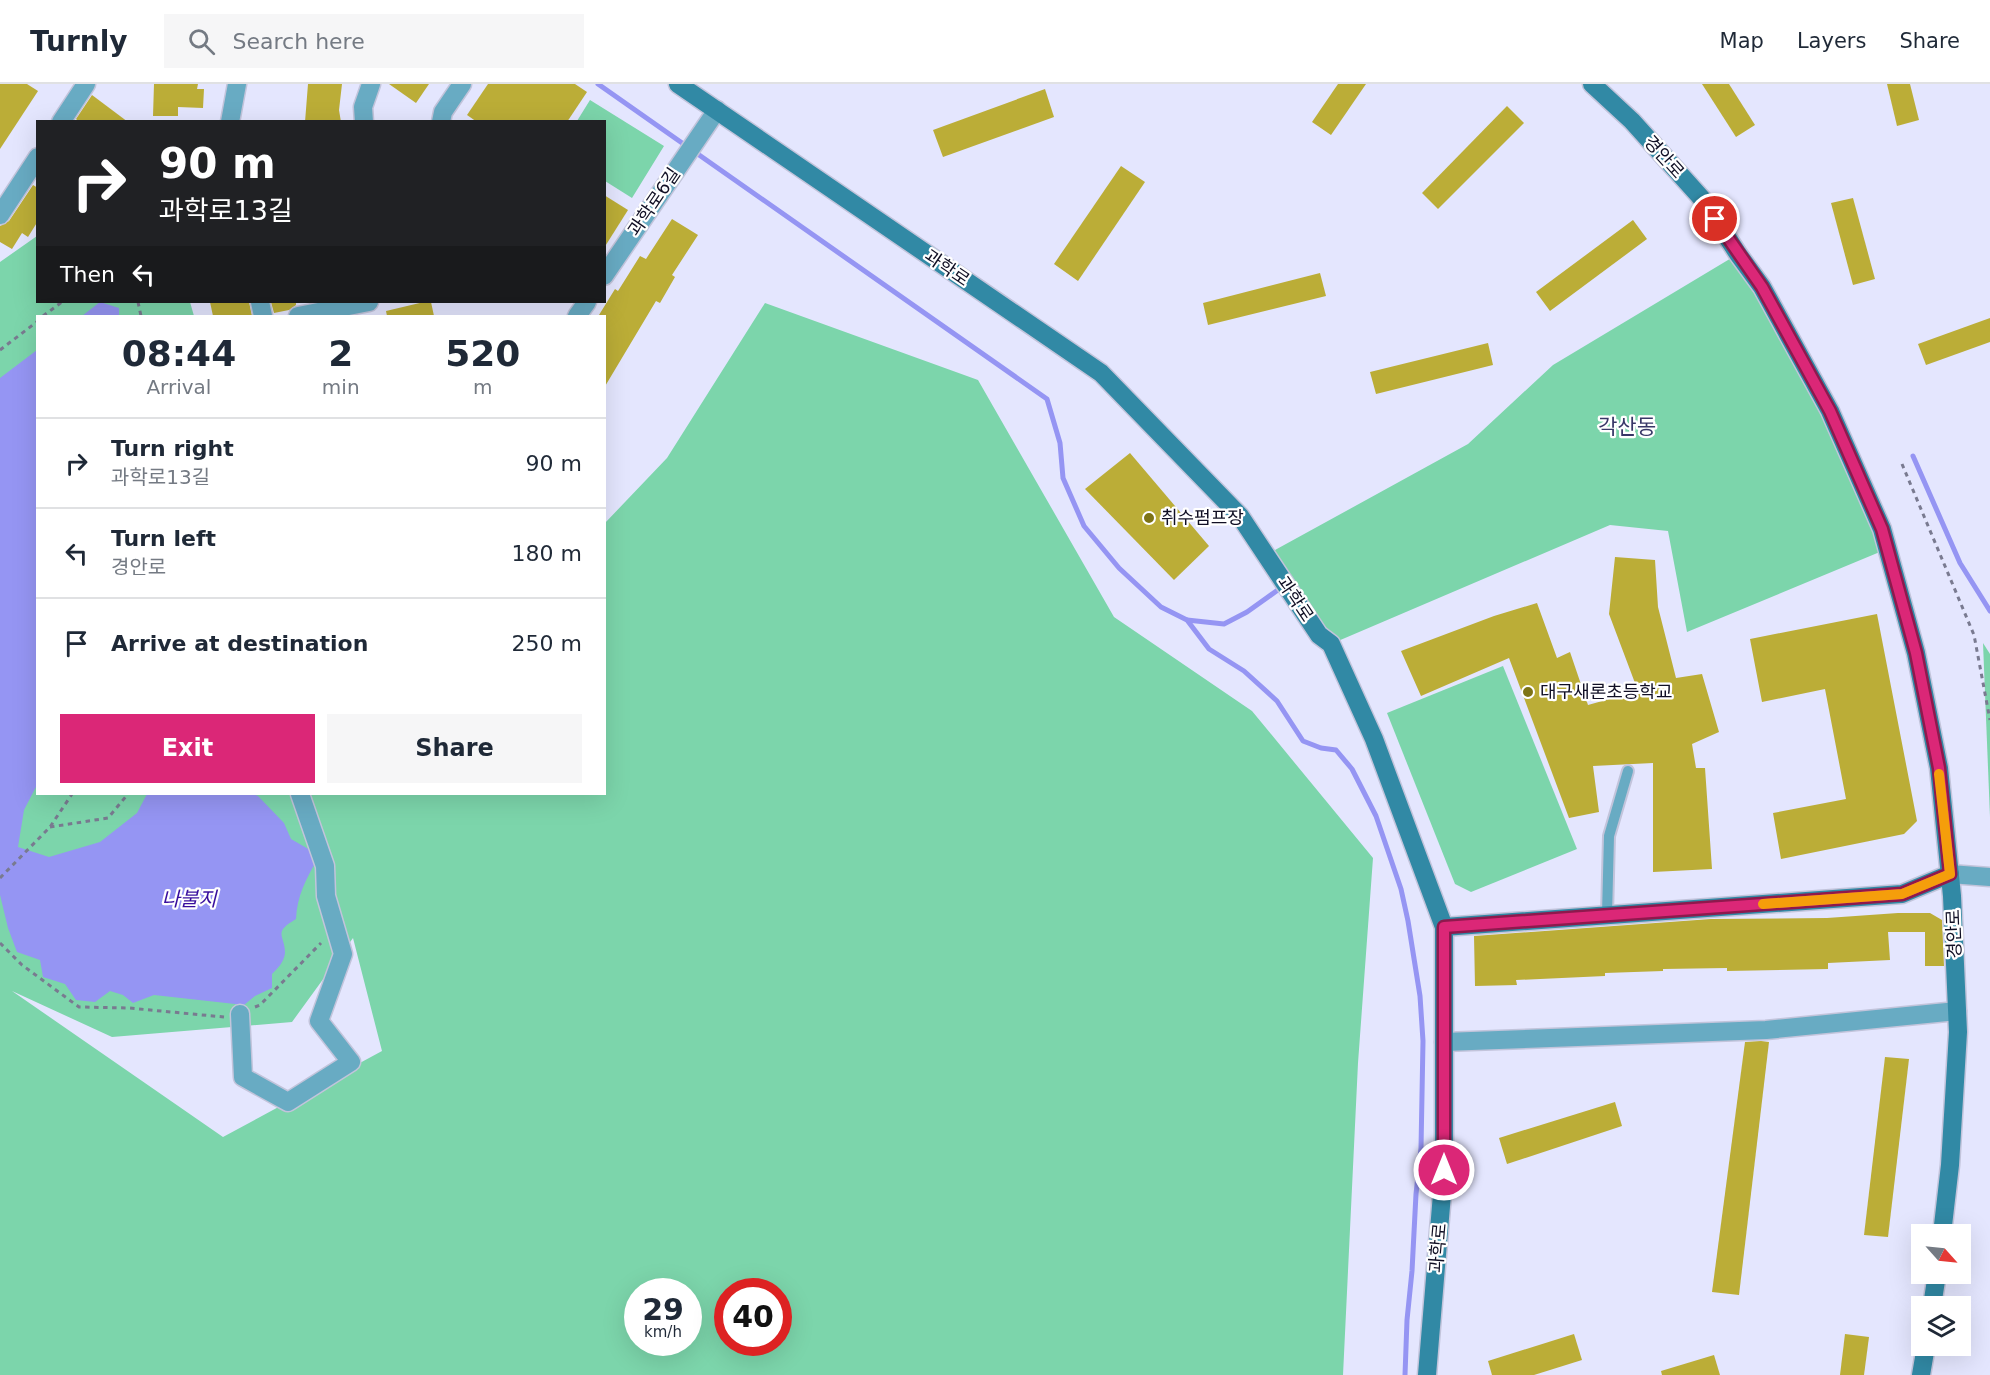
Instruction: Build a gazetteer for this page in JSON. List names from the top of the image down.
{
  "streets": {
    "street": ["경안로", "과학로6길", "과학로"]
  },
  "crossings": [
    ["과학로6길", "과학로"]
  ],
  "districts": ["각산동"],
  "water": ["나불지"],
  "places": ["취수펌프장", "대구새론초등학교"],
  "north": "bottom right",
  "page": {
    "header": "Turnly",
    "search": "Search here",
    "nav": ["Map", "Layers", "Share"],
    "turn": ["90 m", "과학로13길"],
    "then": "Then",
    "eta": [
      "08:44",
      "Arrival",
      "2",
      "min",
      "520",
      "m"
    ],
    "list": [
      {
        "name": "Turn right",
        "note": "과학로13길",
        "value": "90 m"
      },
      {
        "name": "Turn left",
        "note": "경안로",
        "value": "180 m"
      },
      {
        "name": "Arrive at destination",
        "value": "250 m"
      }
    ],
    "buttons": ["Exit", "Share"],
    "speed": "29 km/h",
    "limit": "40"
  }
}
